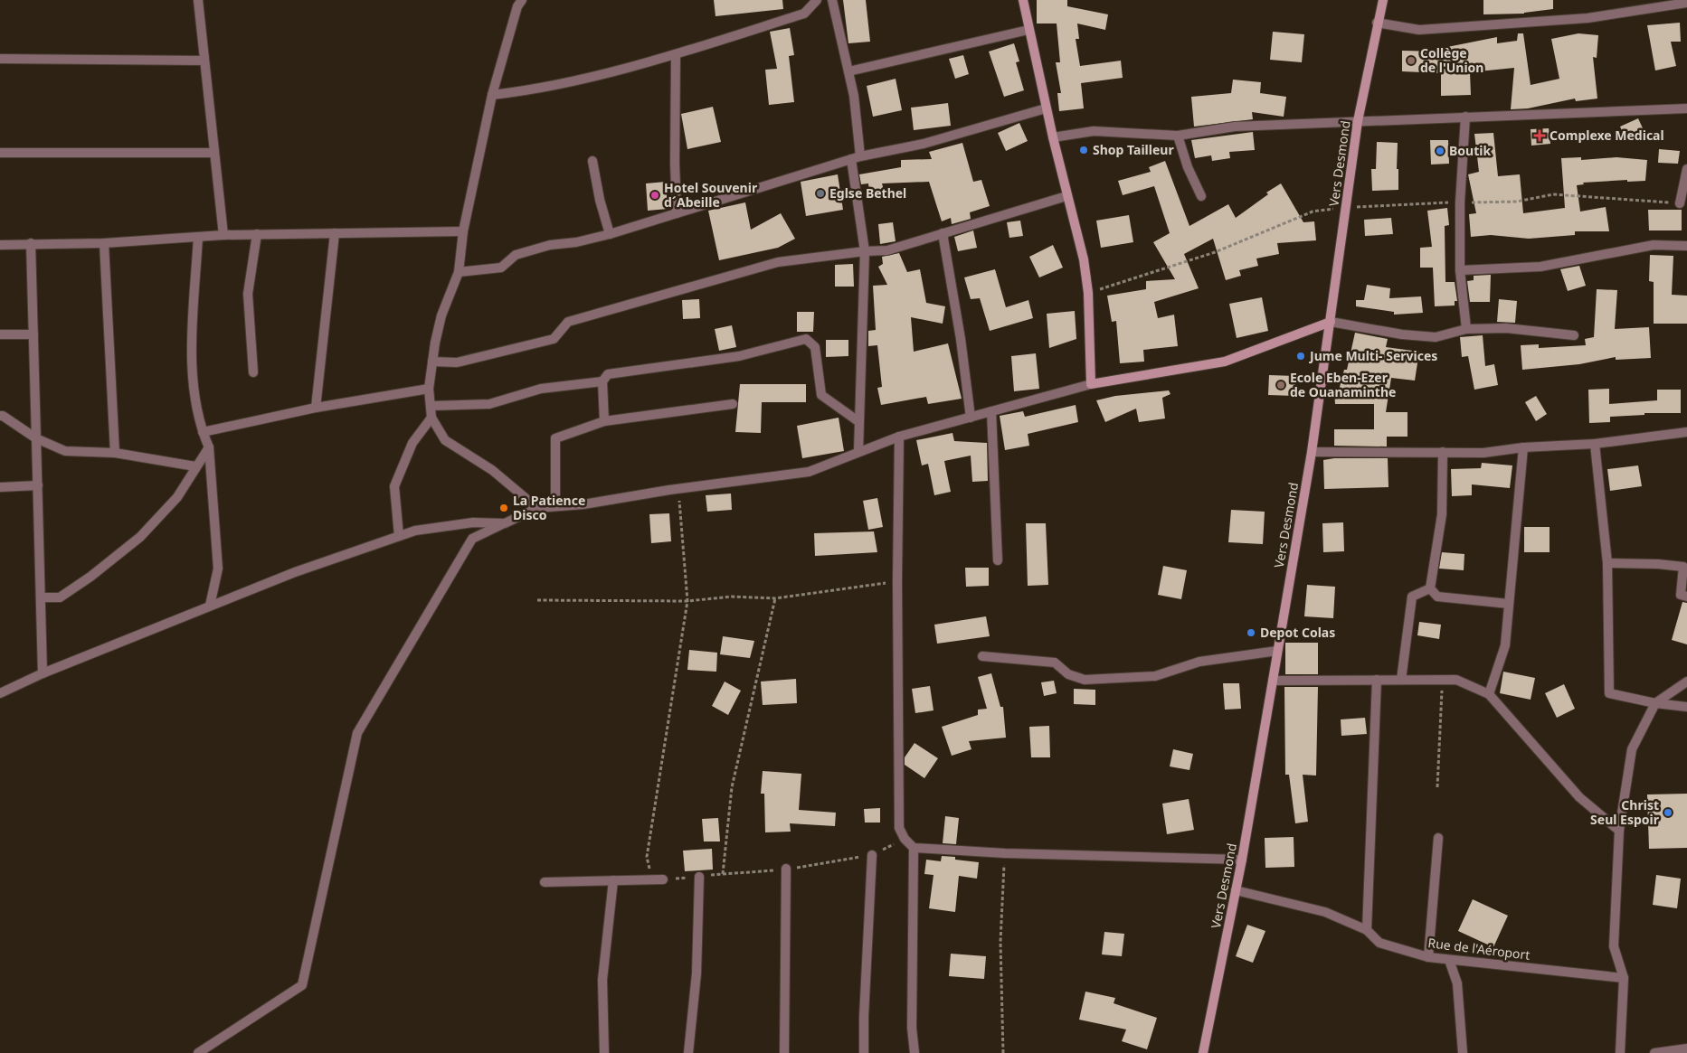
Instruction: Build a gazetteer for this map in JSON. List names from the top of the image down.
{
  "streets": {
    "main road": ["Vers Desmond"],
    "street": ["Rue de l'Aéroport"]
  },
  "crossings": [
    ["Vers Desmond", "Rue de l'Aéroport"]
  ],
  "places": {
    "other": [
      "Collège de l'Union",
      "Shop Tailleur",
      "Boutik",
      "Eglse Bethel",
      "Hotel Souvenir d´Abeille",
      "Jume Multi- Services",
      "Ecole Eben-Ezer de Ouanaminthe",
      "La Patience Disco",
      "Depot Colas",
      "Christ Seul Espoir"
    ],
    "health": ["Complexe Medical"]
  }
}
